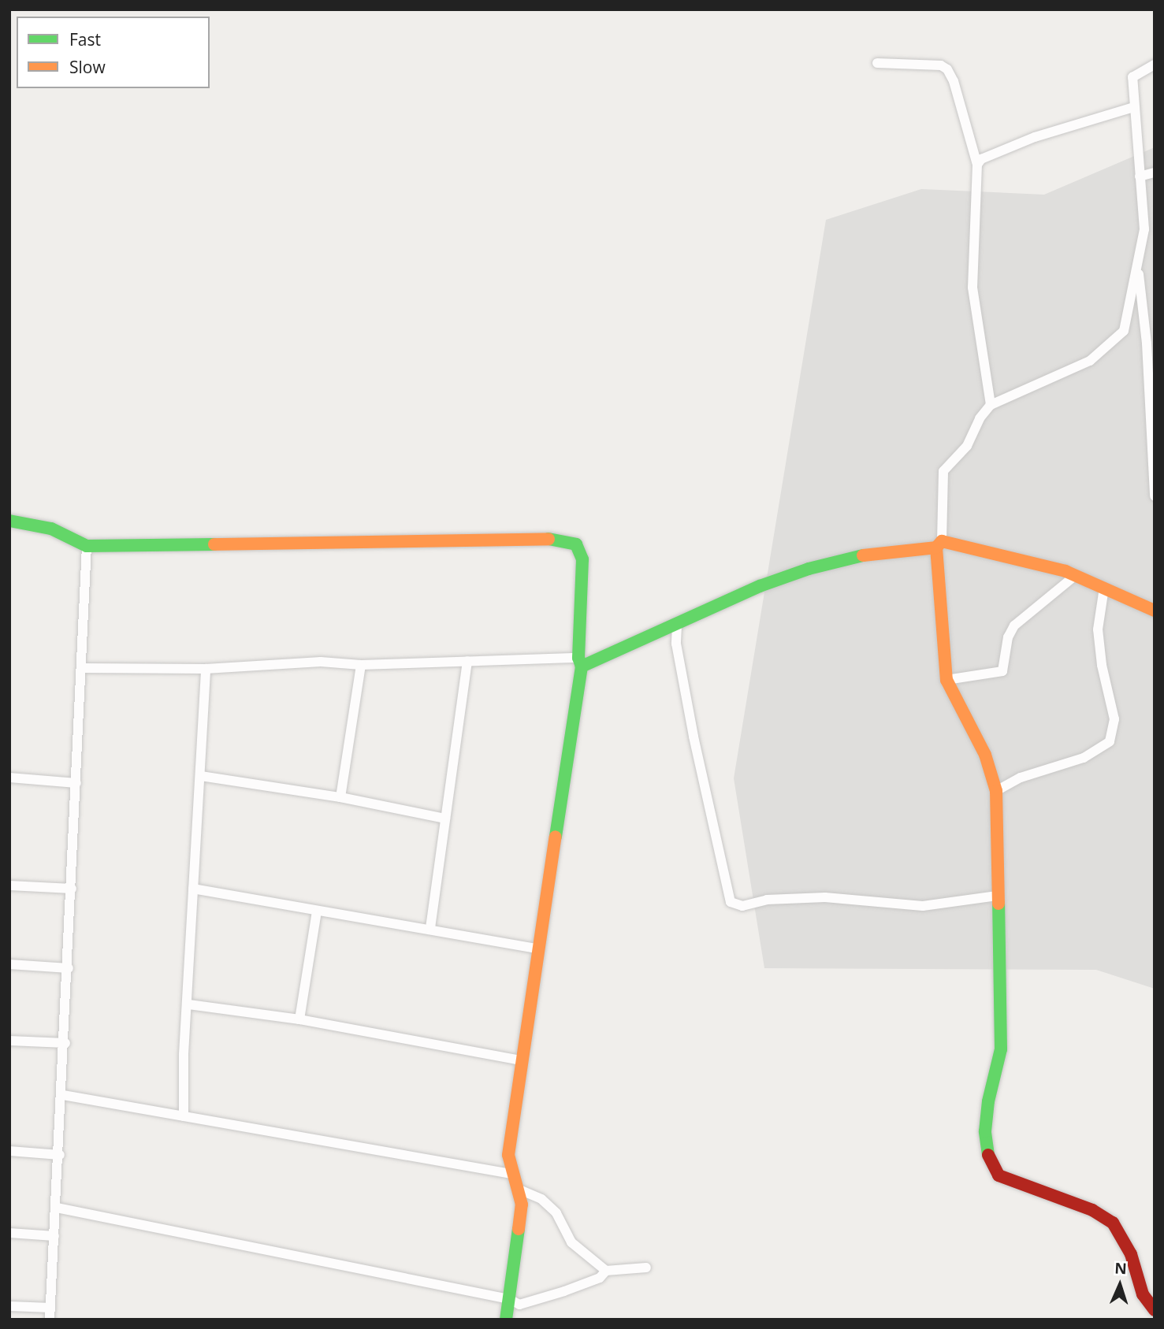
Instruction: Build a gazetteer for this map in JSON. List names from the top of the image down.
{
  "legend": ["Fast", "Slow"],
  "north": "top"
}
